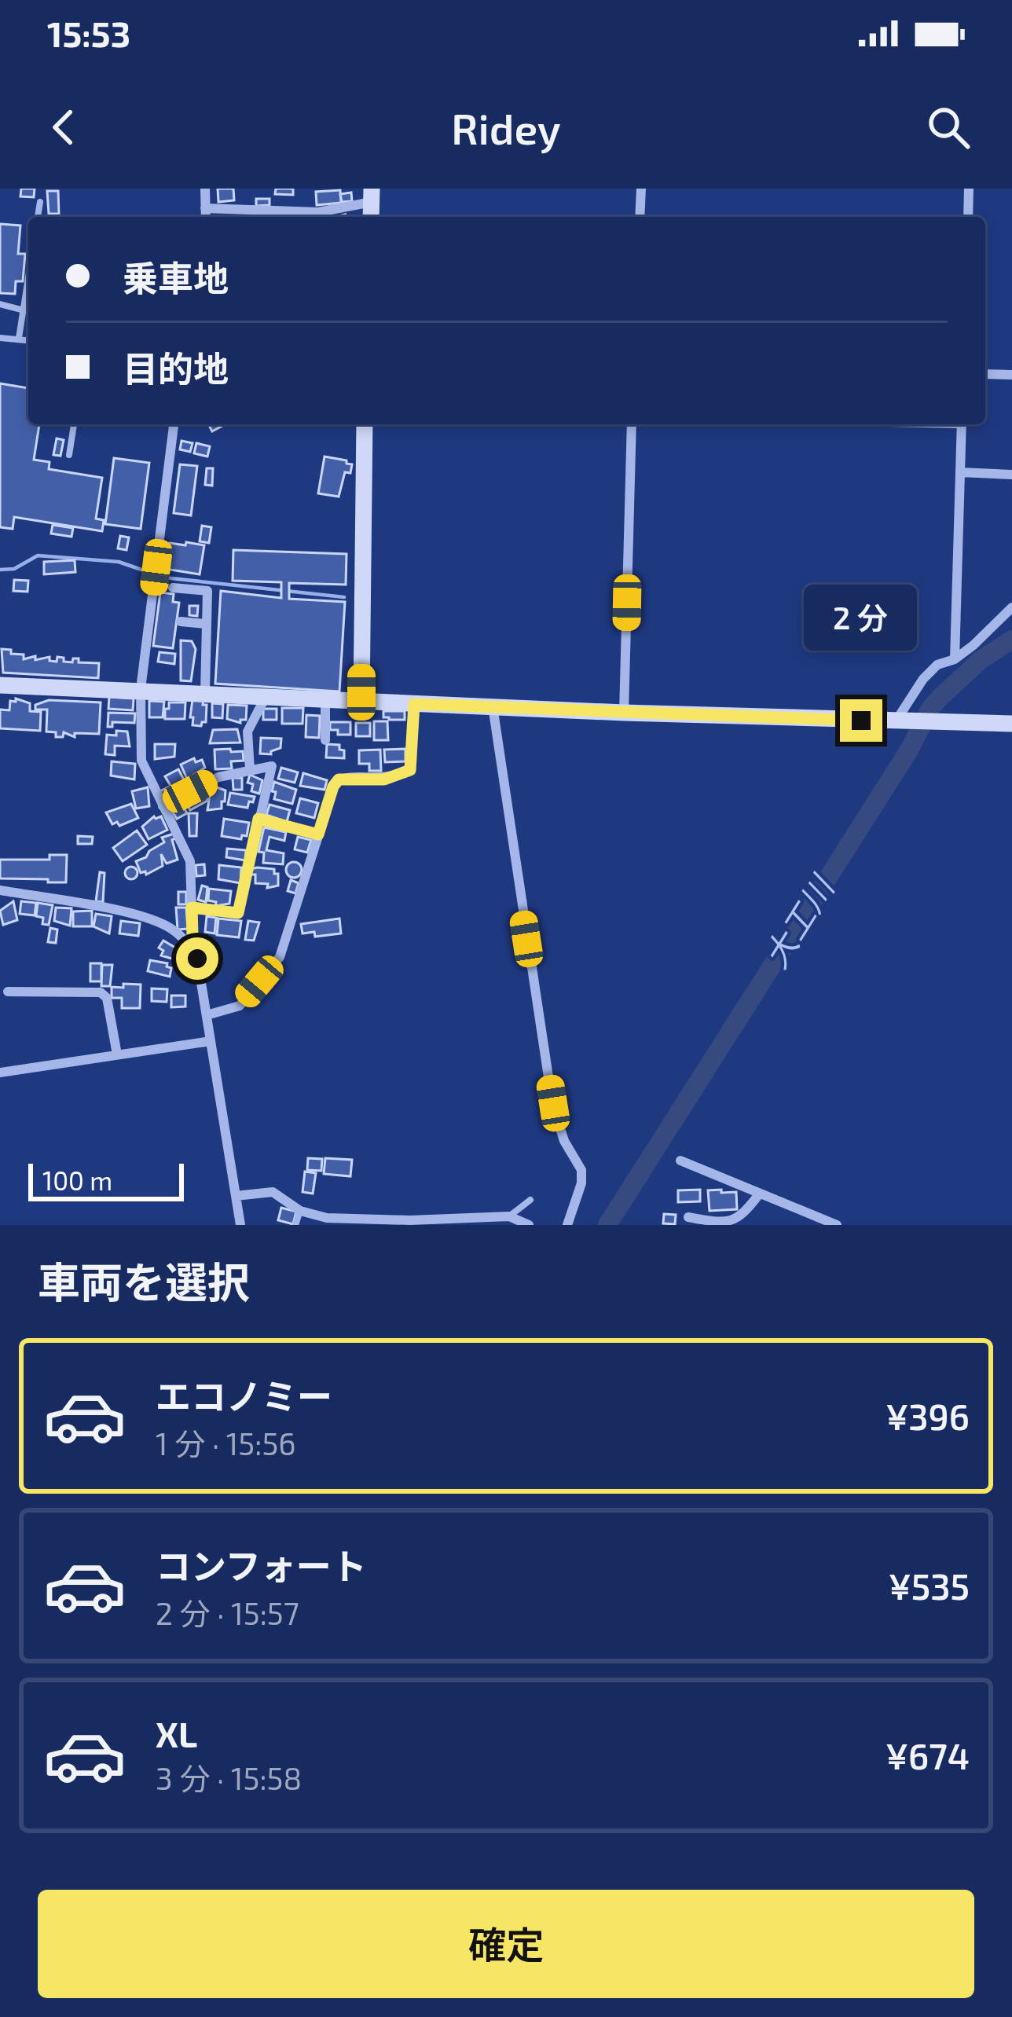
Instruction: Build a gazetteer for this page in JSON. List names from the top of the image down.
{
  "water": ["大工川"],
  "scale_bar": "100 m",
  "page": {
    "status": "15:53",
    "header": "Ridey",
    "banner": ["乗車地", "目的地"],
    "bubble": "2 分",
    "scale": "100 m",
    "heading": "車両を選択",
    "list": [
      {
        "name": "エコノミー",
        "note": "1 分 · 15:56",
        "value": "¥396"
      },
      {
        "name": "コンフォート",
        "note": "2 分 · 15:57",
        "value": "¥535"
      },
      {
        "name": "XL",
        "note": "3 分 · 15:58",
        "value": "¥674"
      }
    ],
    "buttons": "確定"
  }
}
